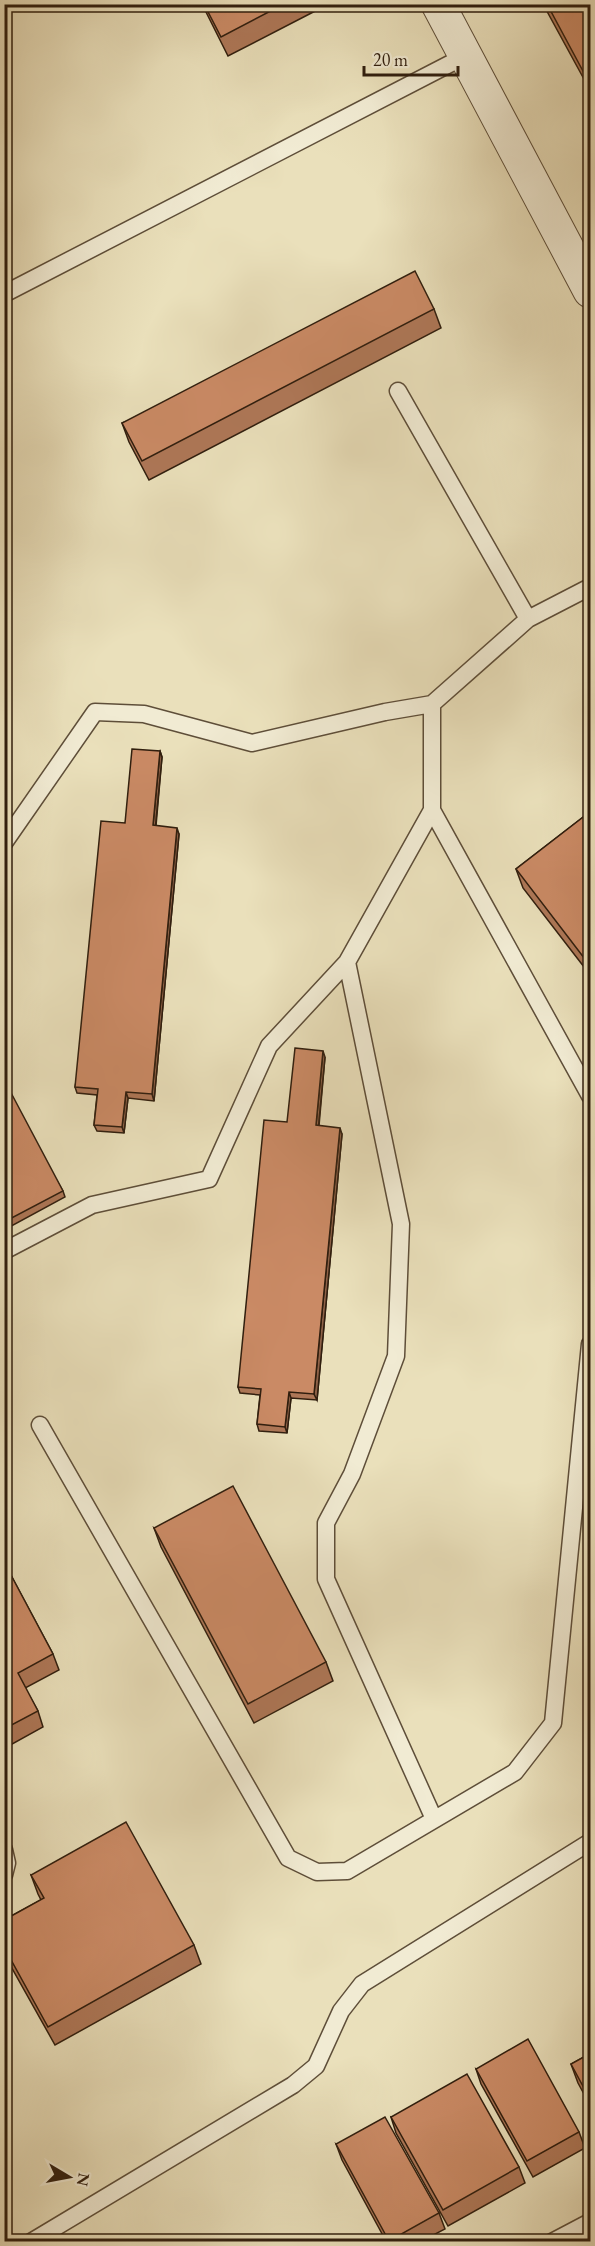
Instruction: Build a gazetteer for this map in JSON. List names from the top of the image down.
{
  "scale_bar": "20 m",
  "north": "right"
}
